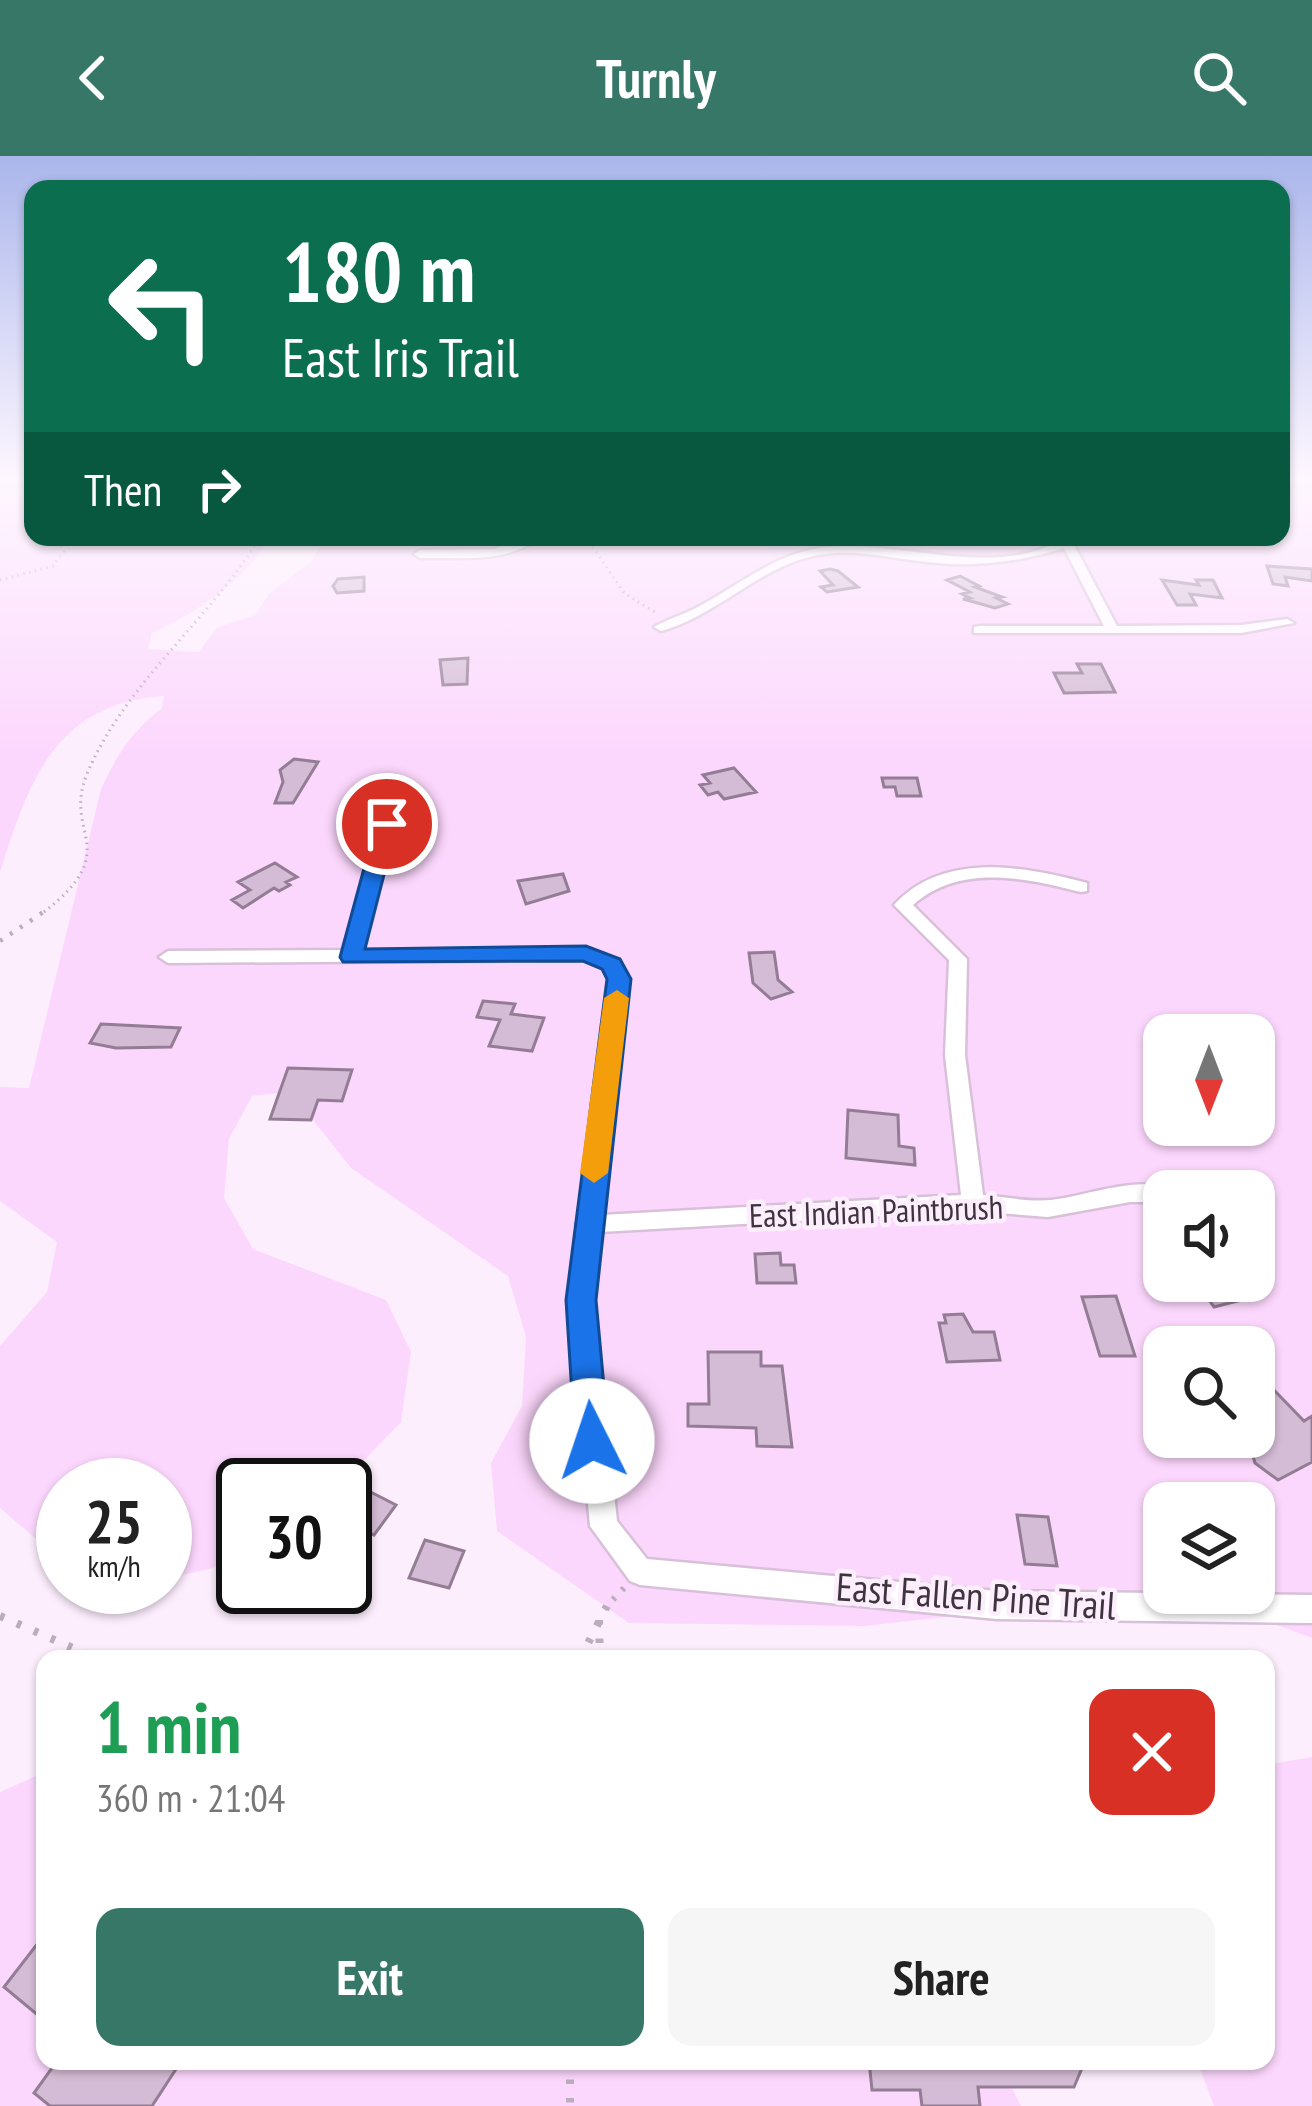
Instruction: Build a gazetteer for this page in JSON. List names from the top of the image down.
{
  "streets": {
    "street": ["East Indian Paintbrush", "East Fallen Pine Trail"]
  },
  "north": "bottom",
  "page": {
    "header": "Turnly",
    "turn": ["180 m", "East Iris Trail"],
    "then": "Then",
    "speed": "25 km/h",
    "limit": "30",
    "heading": ["1 min", "360 m · 21:04"],
    "buttons": ["Exit", "Share"]
  }
}
